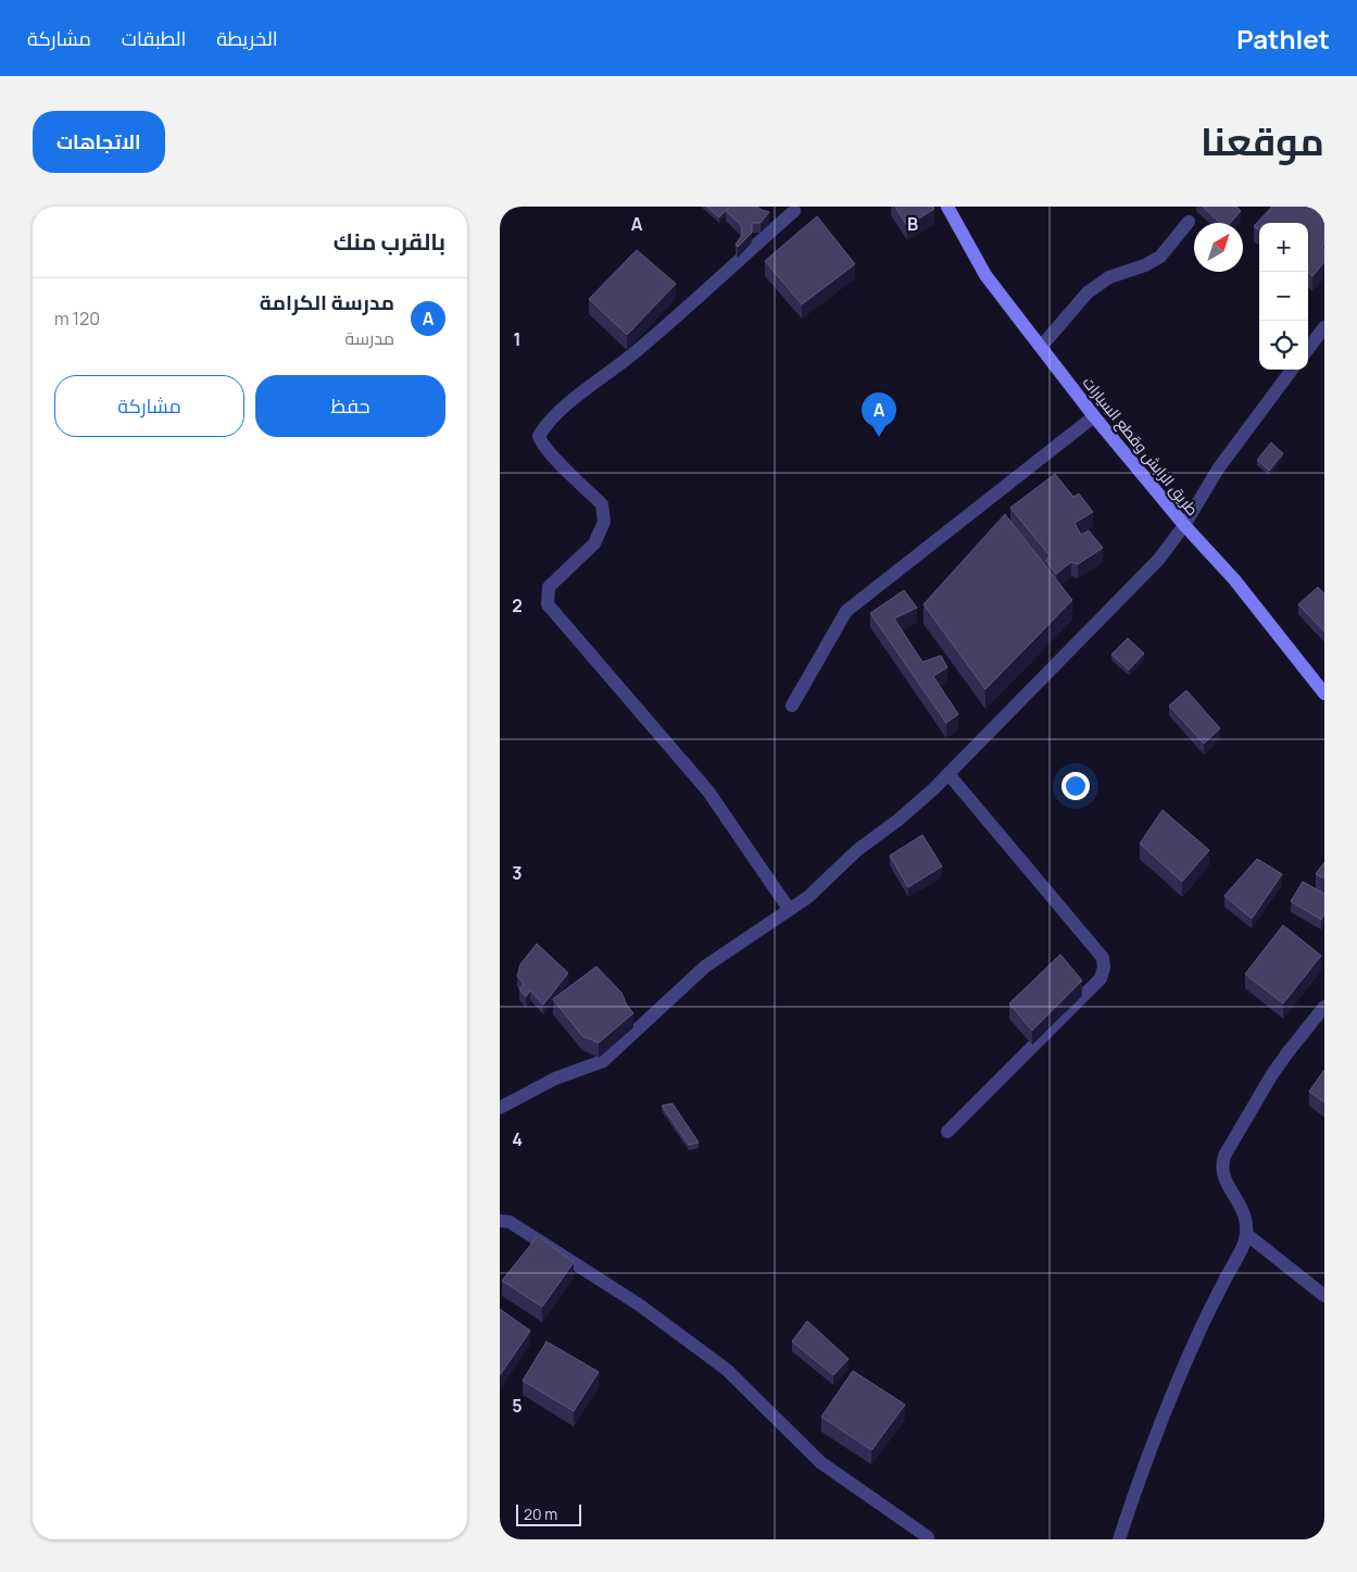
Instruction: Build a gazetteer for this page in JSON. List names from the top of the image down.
{
  "streets": {
    "main road": ["طريق الرابش وقطع السيارات"]
  },
  "scale_bar": "20 m",
  "north": "top right",
  "page": {
    "header": "Pathlet",
    "nav": ["الخريطة", "الطبقات", "مشاركة"],
    "title": "موقعنا",
    "buttons": [
      "الاتجاهات",
      ["حفظ", "مشاركة"]
    ],
    "heading": "بالقرب منك",
    "map_buttons": ["+", "−"],
    "list": [
      {
        "mark": "A",
        "name": "مدرسة الكرامة",
        "note": "مدرسة",
        "value": "120 m"
      }
    ],
    "pins": "A",
    "scale": "20 m"
  },
  "grid": {
    "columns": ["A", "B"],
    "rows": [
      "1",
      "2",
      "3",
      "4",
      "5"
    ]
  }
}
